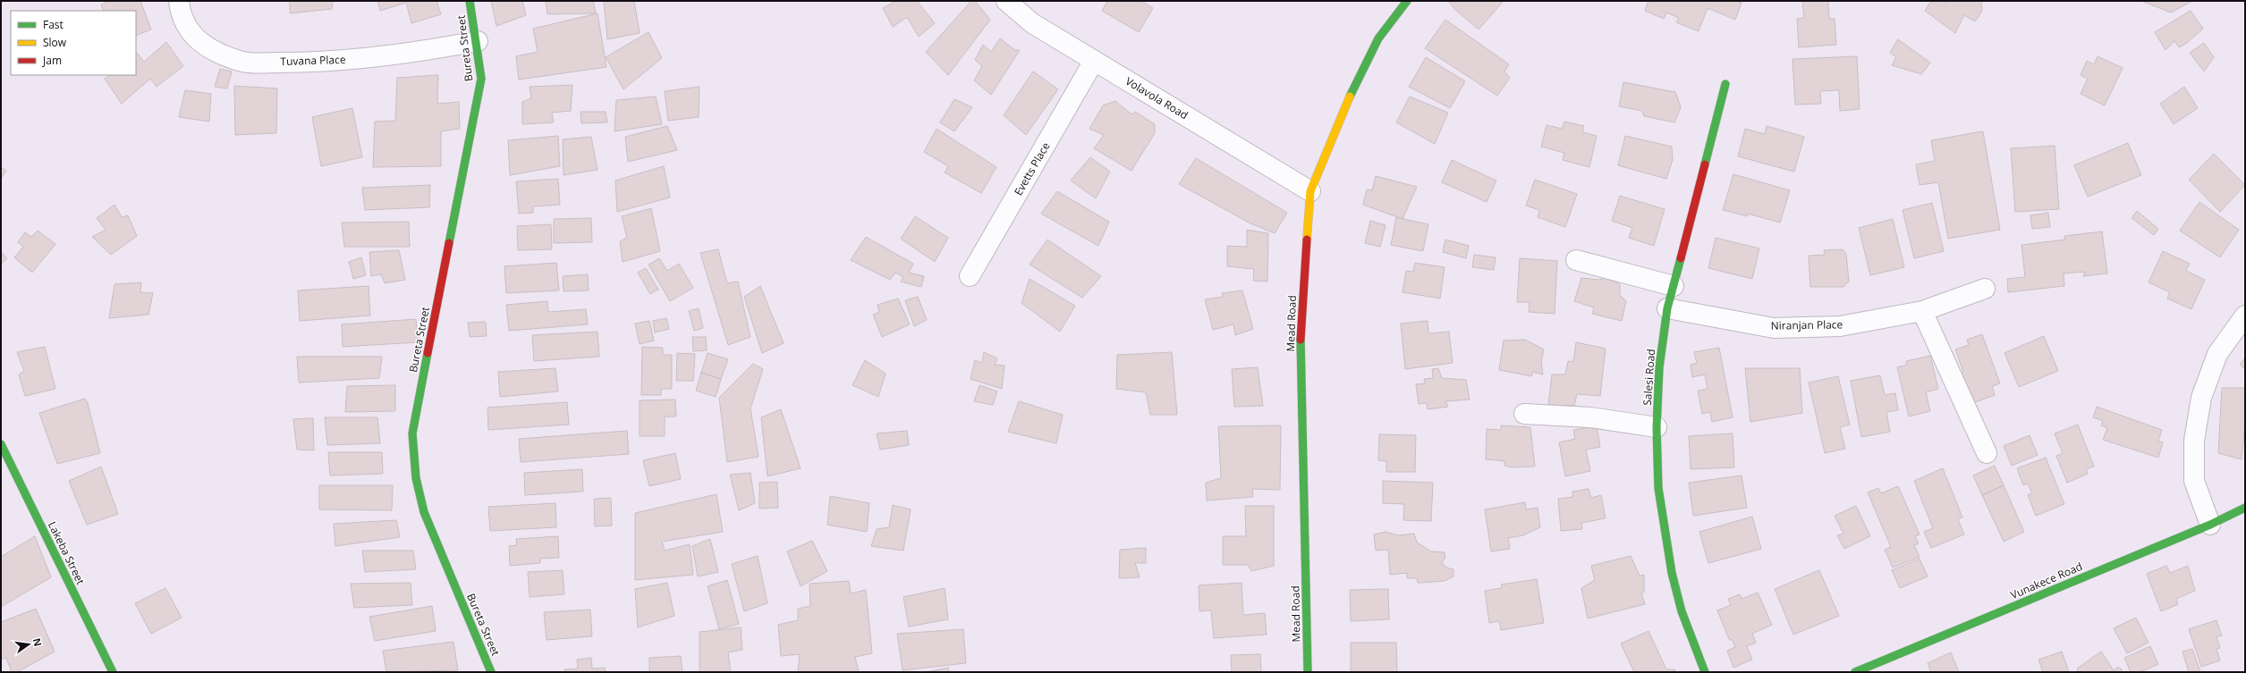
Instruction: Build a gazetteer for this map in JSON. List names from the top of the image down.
{
  "streets": {
    "main road": [
      "Bureta Street",
      "Mead Road",
      "Salesi Road",
      "Lakeba Street",
      "Vunakece Road"
    ],
    "street": [
      "Tuvana Place",
      "Volavola Road",
      "Evetts Place",
      "Niranjan Place"
    ]
  },
  "crossings": [
    ["Bureta Street", "Tuvana Place"],
    ["Volavola Road", "Evetts Place"],
    ["Volavola Road", "Mead Road"],
    ["Niranjan Place", "Salesi Road"]
  ],
  "legend": ["Fast", "Slow", "Jam"],
  "north": "right"
}
